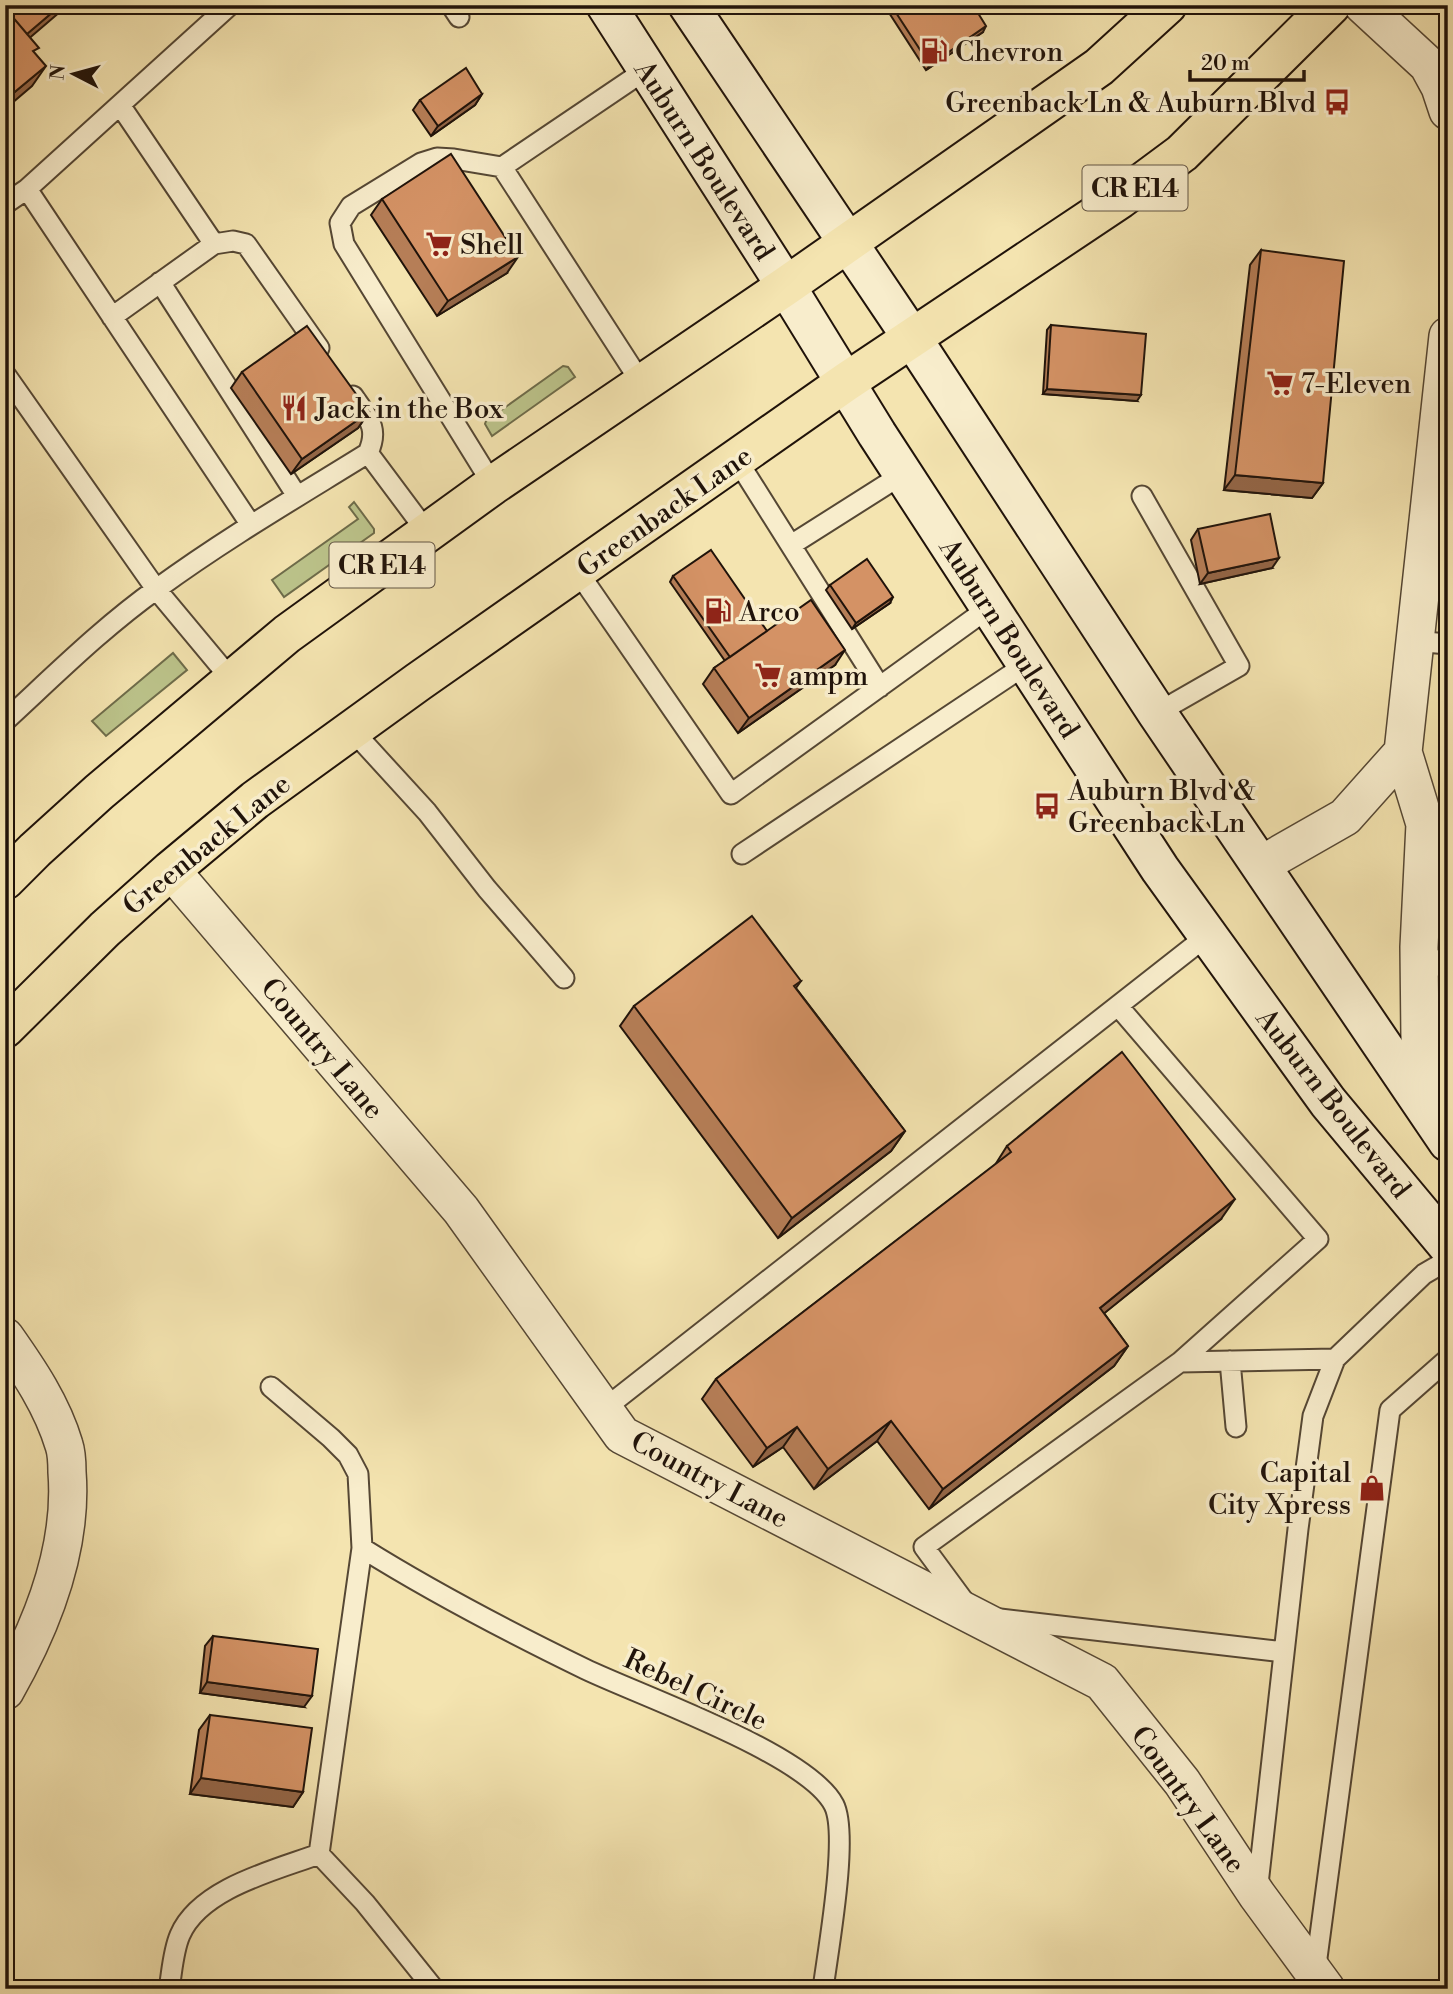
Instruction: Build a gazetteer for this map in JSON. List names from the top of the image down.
{
  "streets": {
    "main road": ["Auburn Boulevard", "CR E14", "Greenback Lane"],
    "street": ["Country Lane"],
    "lane": ["Rebel Circle"]
  },
  "crossings": [
    ["Auburn Boulevard", "CR E14"],
    ["Auburn Boulevard", "Greenback Lane"],
    ["Greenback Lane", "Country Lane"]
  ],
  "places": {
    "fuel station": ["Chevron", "Arco"],
    "bus stop": ["Greenback Ln & Auburn Blvd", "Auburn Blvd & Greenback Ln"],
    "supermarket": ["Shell", "7-Eleven", "ampm"],
    "restaurant": ["Jack in the Box"],
    "shop": ["Capital City Xpress"]
  },
  "scale_bar": "20 m",
  "north": "left"
}
